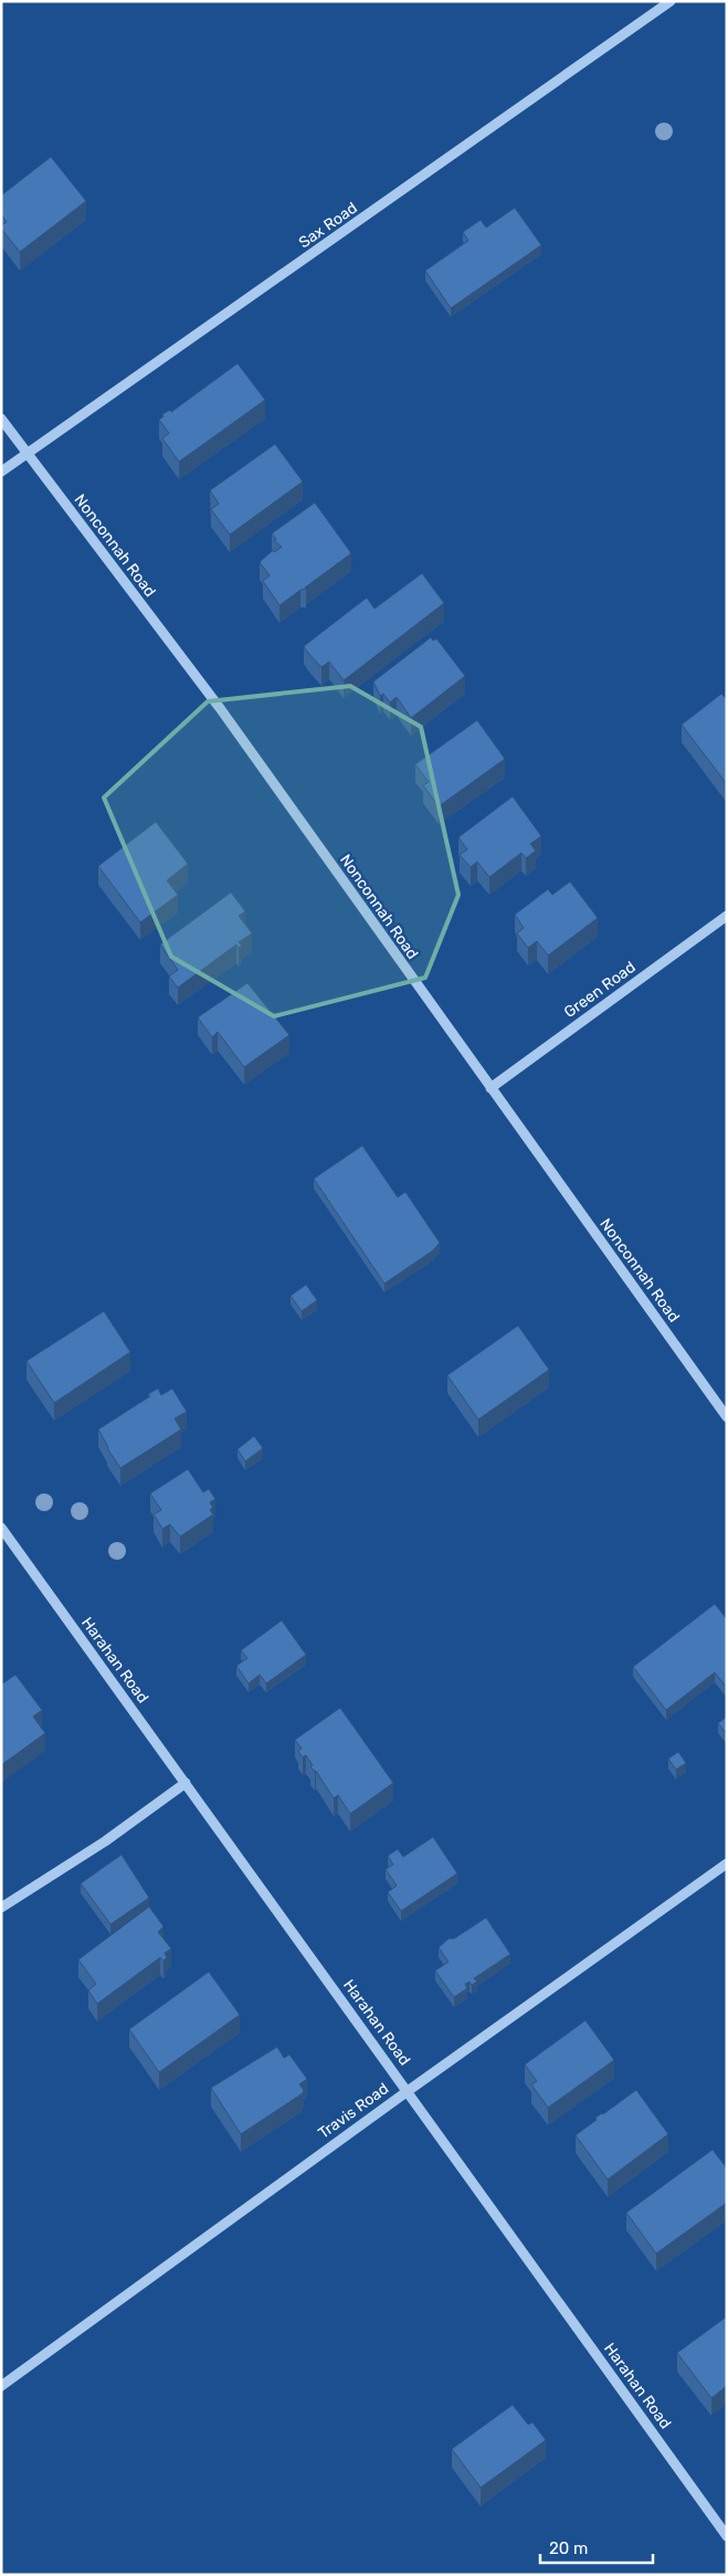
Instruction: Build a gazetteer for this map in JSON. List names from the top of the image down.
{
  "streets": {
    "street": [
      "Sax Road",
      "Nonconnah Road",
      "Green Road",
      "Harahan Road",
      "Travis Road"
    ]
  },
  "crossings": [
    ["Sax Road", "Nonconnah Road"],
    ["Nonconnah Road", "Green Road"],
    ["Harahan Road", "Travis Road"]
  ],
  "scale_bar": "20 m"
}
